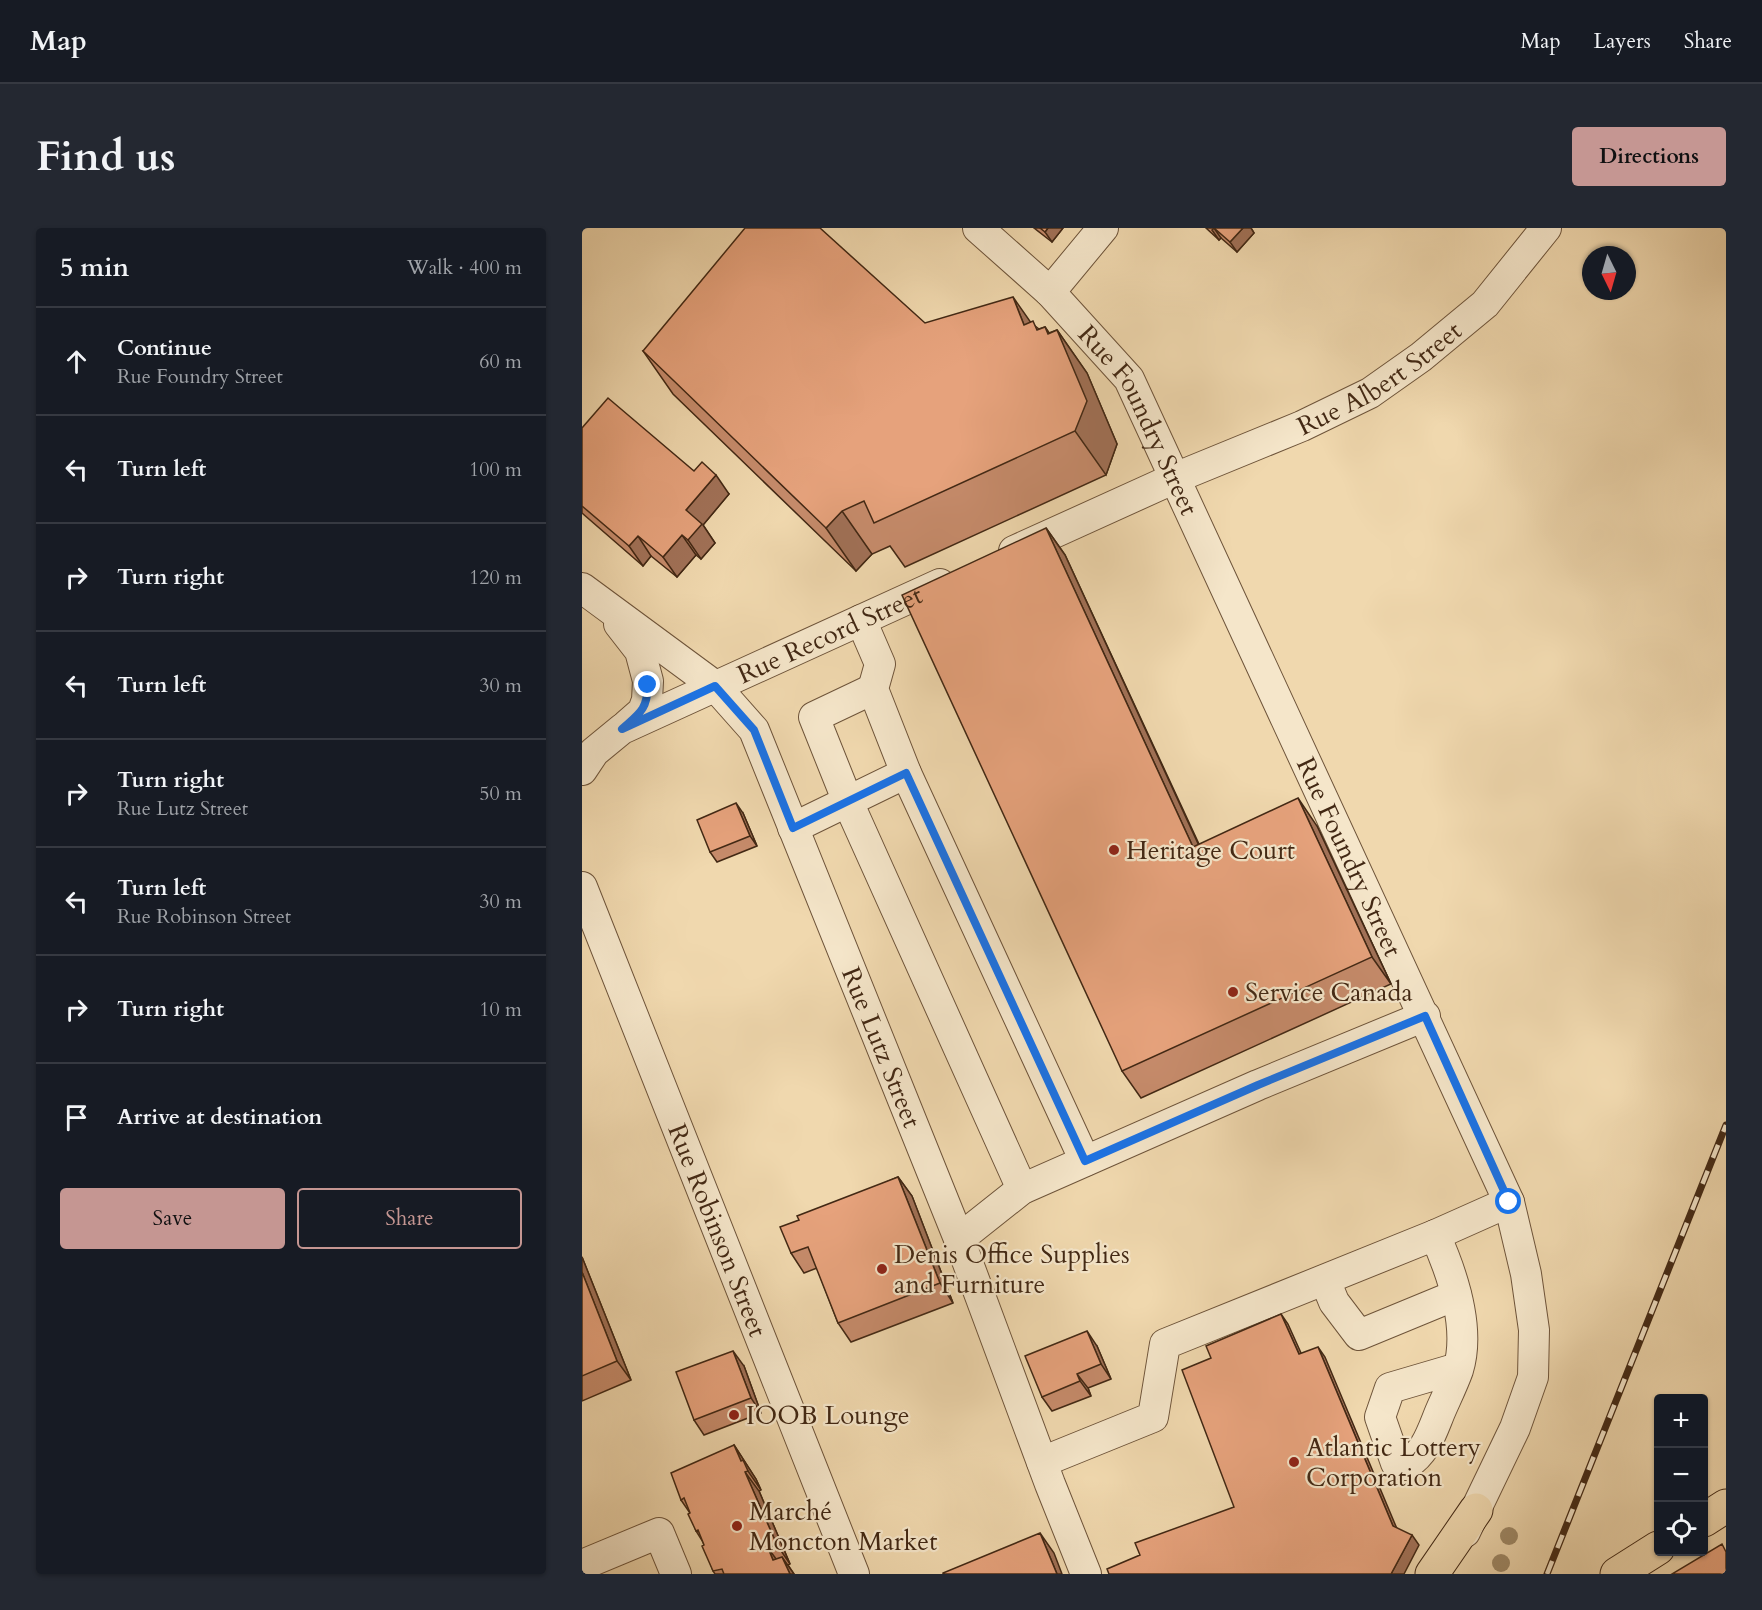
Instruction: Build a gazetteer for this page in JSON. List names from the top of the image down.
{
  "streets": {
    "street": [
      "Rue Albert Street",
      "Rue Foundry Street",
      "Rue Record Street",
      "Rue Lutz Street",
      "Rue Robinson Street"
    ]
  },
  "crossings": [
    ["Rue Albert Street", "Rue Foundry Street"],
    ["Rue Albert Street", "Rue Record Street"],
    ["Rue Foundry Street", "Rue Record Street"],
    ["Rue Record Street", "Rue Lutz Street"]
  ],
  "places": [
    "Heritage Court",
    "Service Canada",
    "Denis Office Supplies and Furniture",
    "IOOB Lounge",
    "Atlantic Lottery Corporation",
    "Marché Moncton Market"
  ],
  "north": "bottom",
  "page": {
    "header": "Map",
    "nav": ["Map", "Layers", "Share"],
    "buttons": [
      "Directions",
      ["Save", "Share"]
    ],
    "title": "Find us",
    "heading": ["5 min", "Walk · 400 m"],
    "list": [
      ["Continue", "Rue Foundry Street", "60 m"],
      ["Turn left", "100 m"],
      ["Turn right", "120 m"],
      ["Turn left", "30 m"],
      ["Turn right", "Rue Lutz Street", "50 m"],
      ["Turn left", "Rue Robinson Street", "30 m"],
      ["Turn right", "10 m"],
      "Arrive at destination"
    ],
    "map_buttons": ["+", "−"]
  }
}
